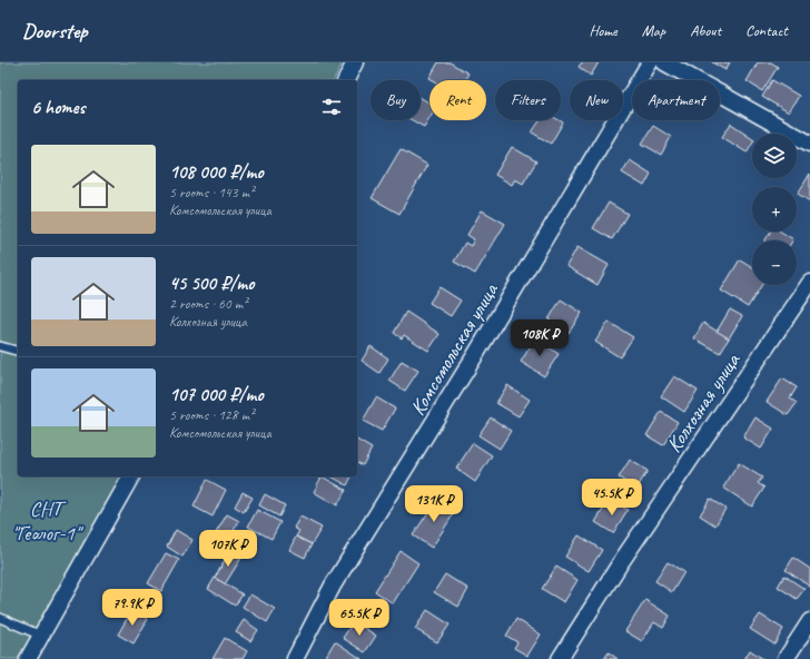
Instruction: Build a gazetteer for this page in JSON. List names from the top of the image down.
{
  "streets": {
    "street": ["Комсомольская улица", "Колхозная улица"]
  },
  "parks": ["СНТ \"Геолог-1\""],
  "page": {
    "header": "Doorstep",
    "nav": [
      "Home",
      "Map",
      "About",
      "Contact"
    ],
    "chip": [
      "Buy",
      "Rent",
      "Filters",
      "New",
      "Apartment"
    ],
    "heading": "6 homes",
    "map_buttons": ["+", "−"],
    "list": [
      {
        "name": "108 000 ₽/mo",
        "note": "5 rooms · 143 m² · Комсомольская улица"
      },
      {
        "name": "45 500 ₽/mo",
        "note": "2 rooms · 60 m² · Колхозная улица"
      },
      {
        "name": "107 000 ₽/mo",
        "note": "5 rooms · 128 m² · Комсомольская улица"
      }
    ],
    "price": [
      "108K ₽",
      "45.5K ₽",
      "131K ₽",
      "107K ₽",
      "79.9K ₽",
      "65.5K ₽"
    ]
  }
}
